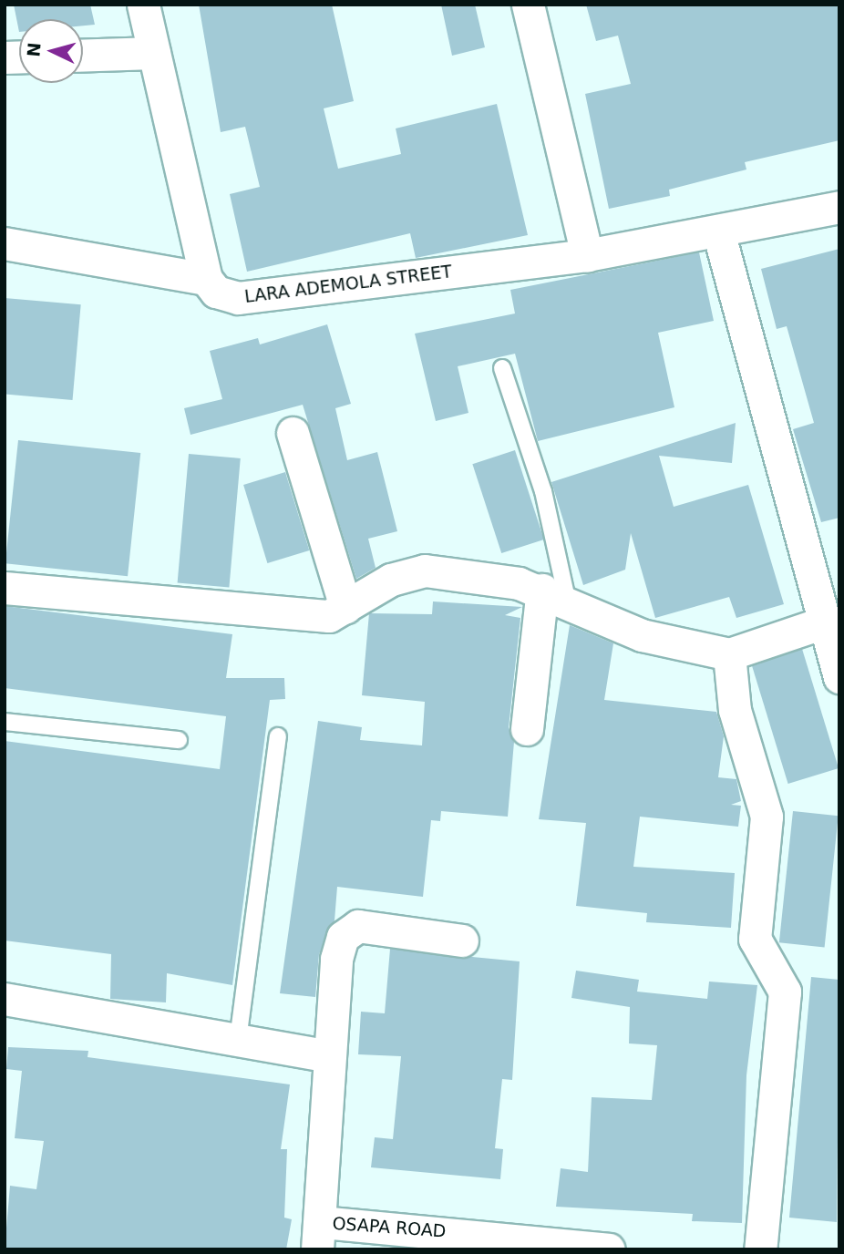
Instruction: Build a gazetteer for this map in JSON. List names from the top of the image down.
{
  "streets": {
    "street": ["LARA ADEMOLA STREET", "OSAPA ROAD"]
  },
  "north": "left"
}
